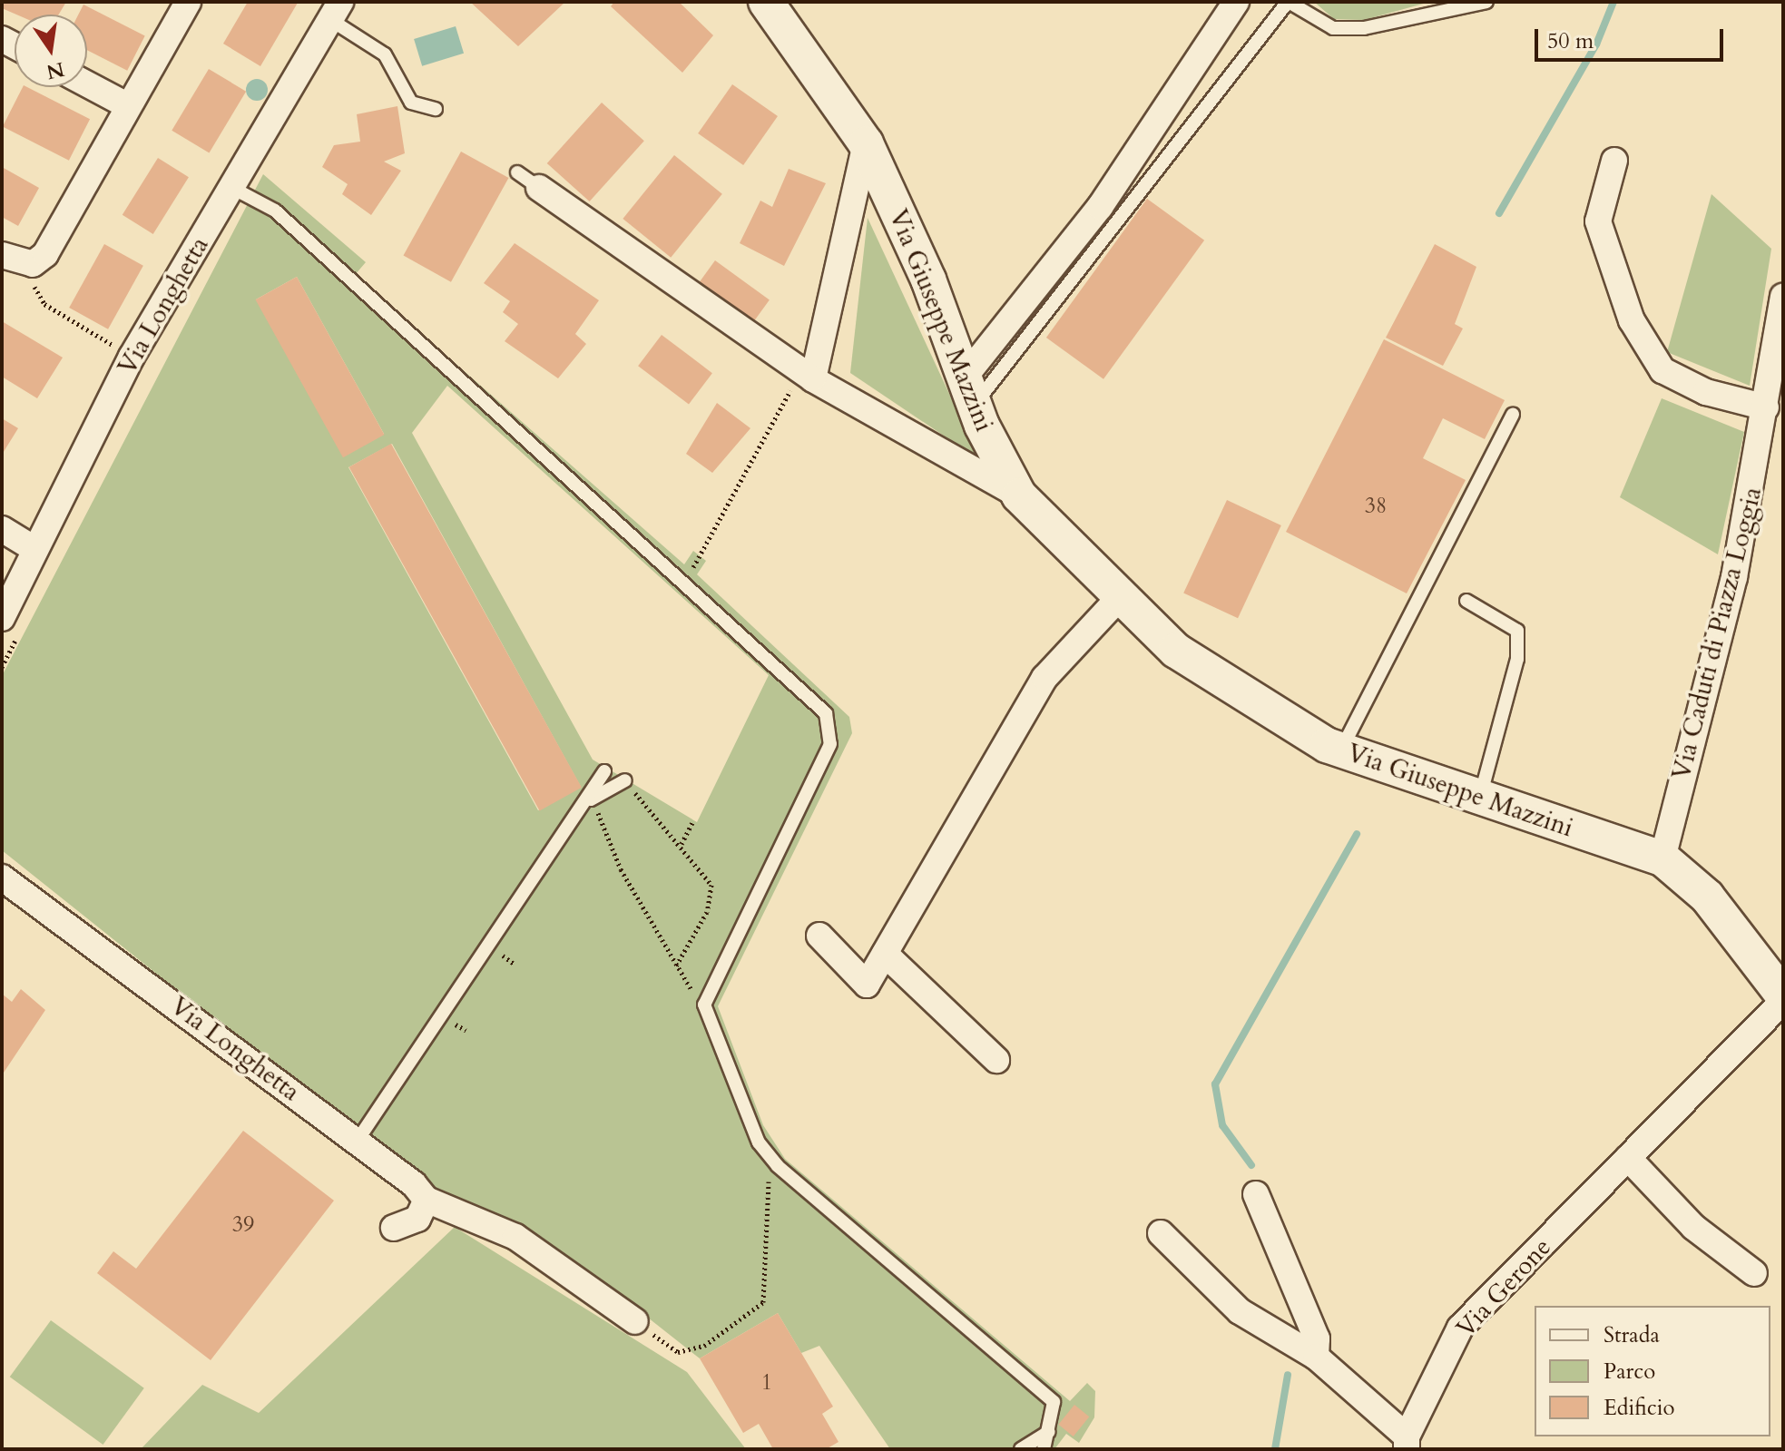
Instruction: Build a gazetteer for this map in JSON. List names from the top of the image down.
{
  "streets": {
    "street": [
      "Via Longhetta",
      "Via Giuseppe Mazzini",
      "Via Caduti di Piazza Loggia",
      "Via Gerone"
    ]
  },
  "crossings": [
    ["Via Giuseppe Mazzini", "Via Caduti di Piazza Loggia"]
  ],
  "house_numbers": ["38", "39", "1"],
  "legend": ["Strada", "Parco", "Edificio"],
  "scale_bar": "50 m",
  "north": "bottom"
}
